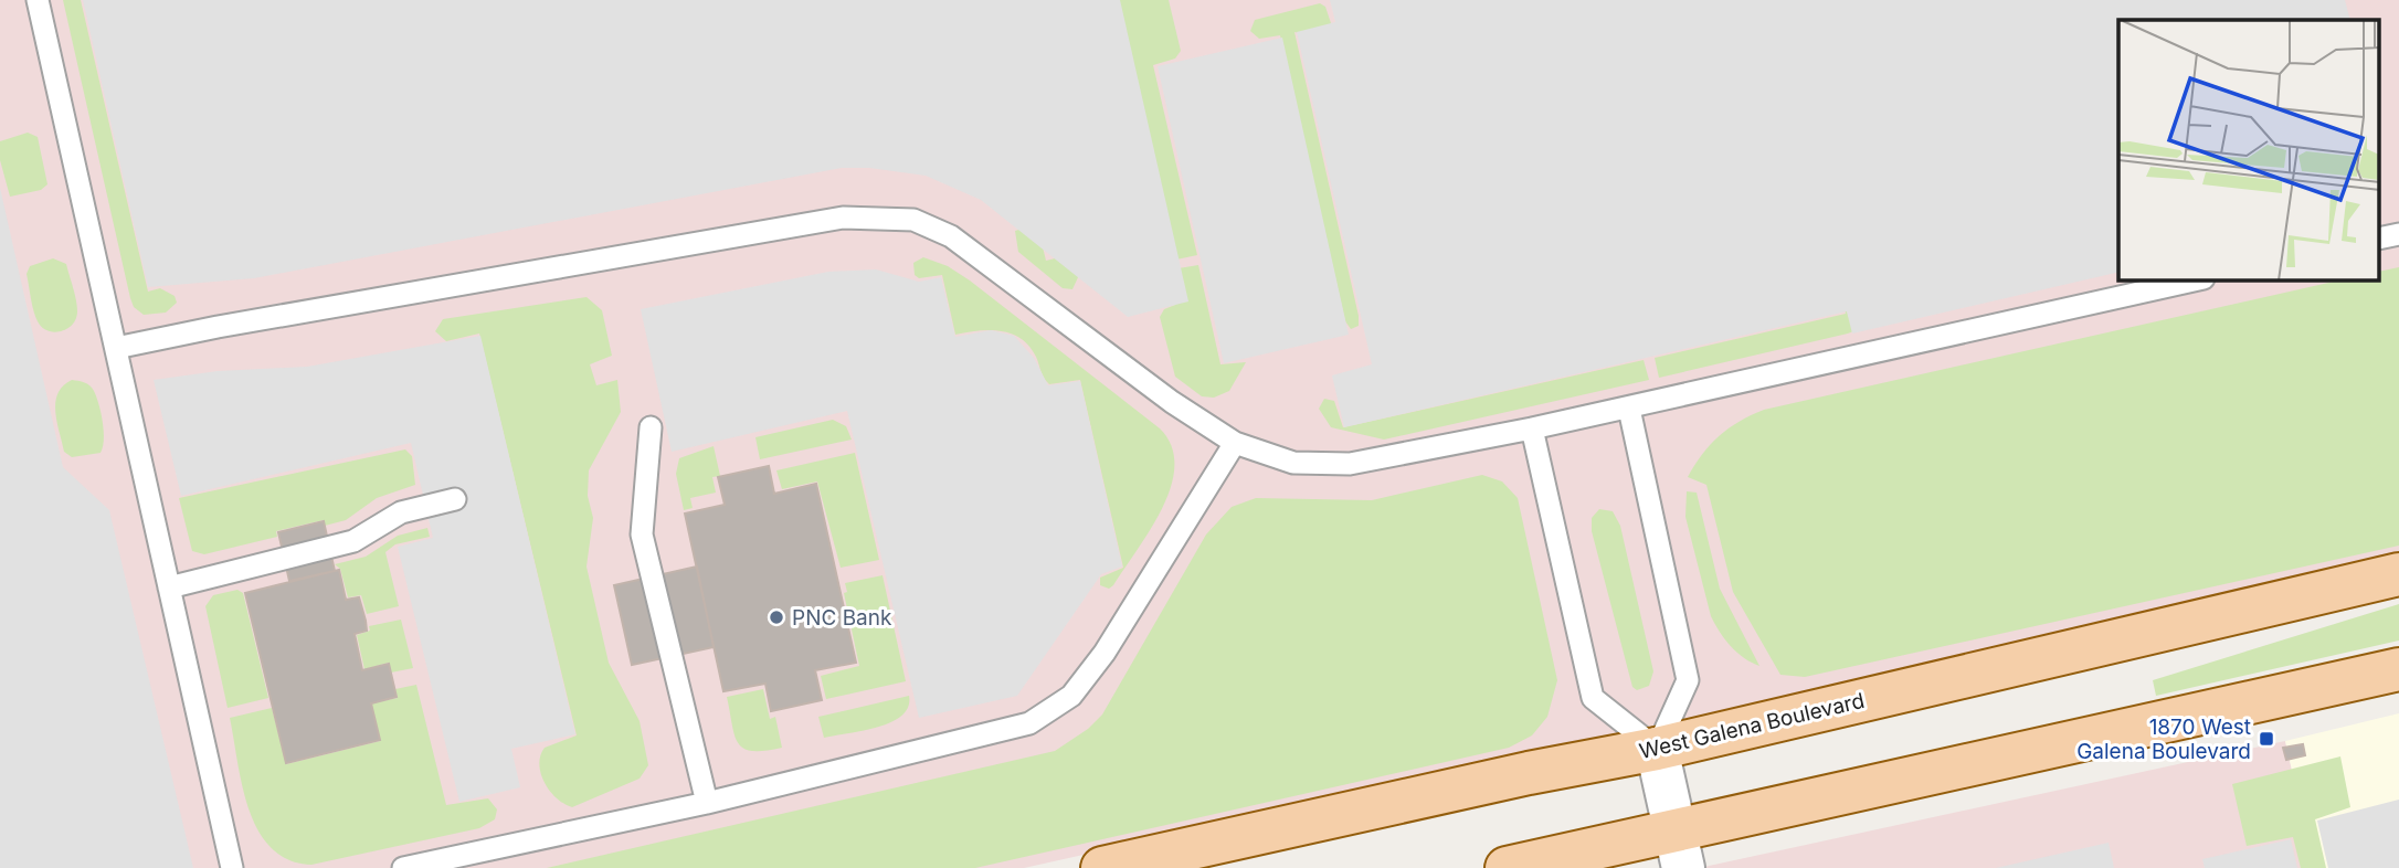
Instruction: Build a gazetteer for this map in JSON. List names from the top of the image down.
{
  "streets": {
    "main road": ["West Galena Boulevard"]
  },
  "places": {
    "other": ["PNC Bank"],
    "transit": ["1870 West Galena Boulevard"]
  }
}
